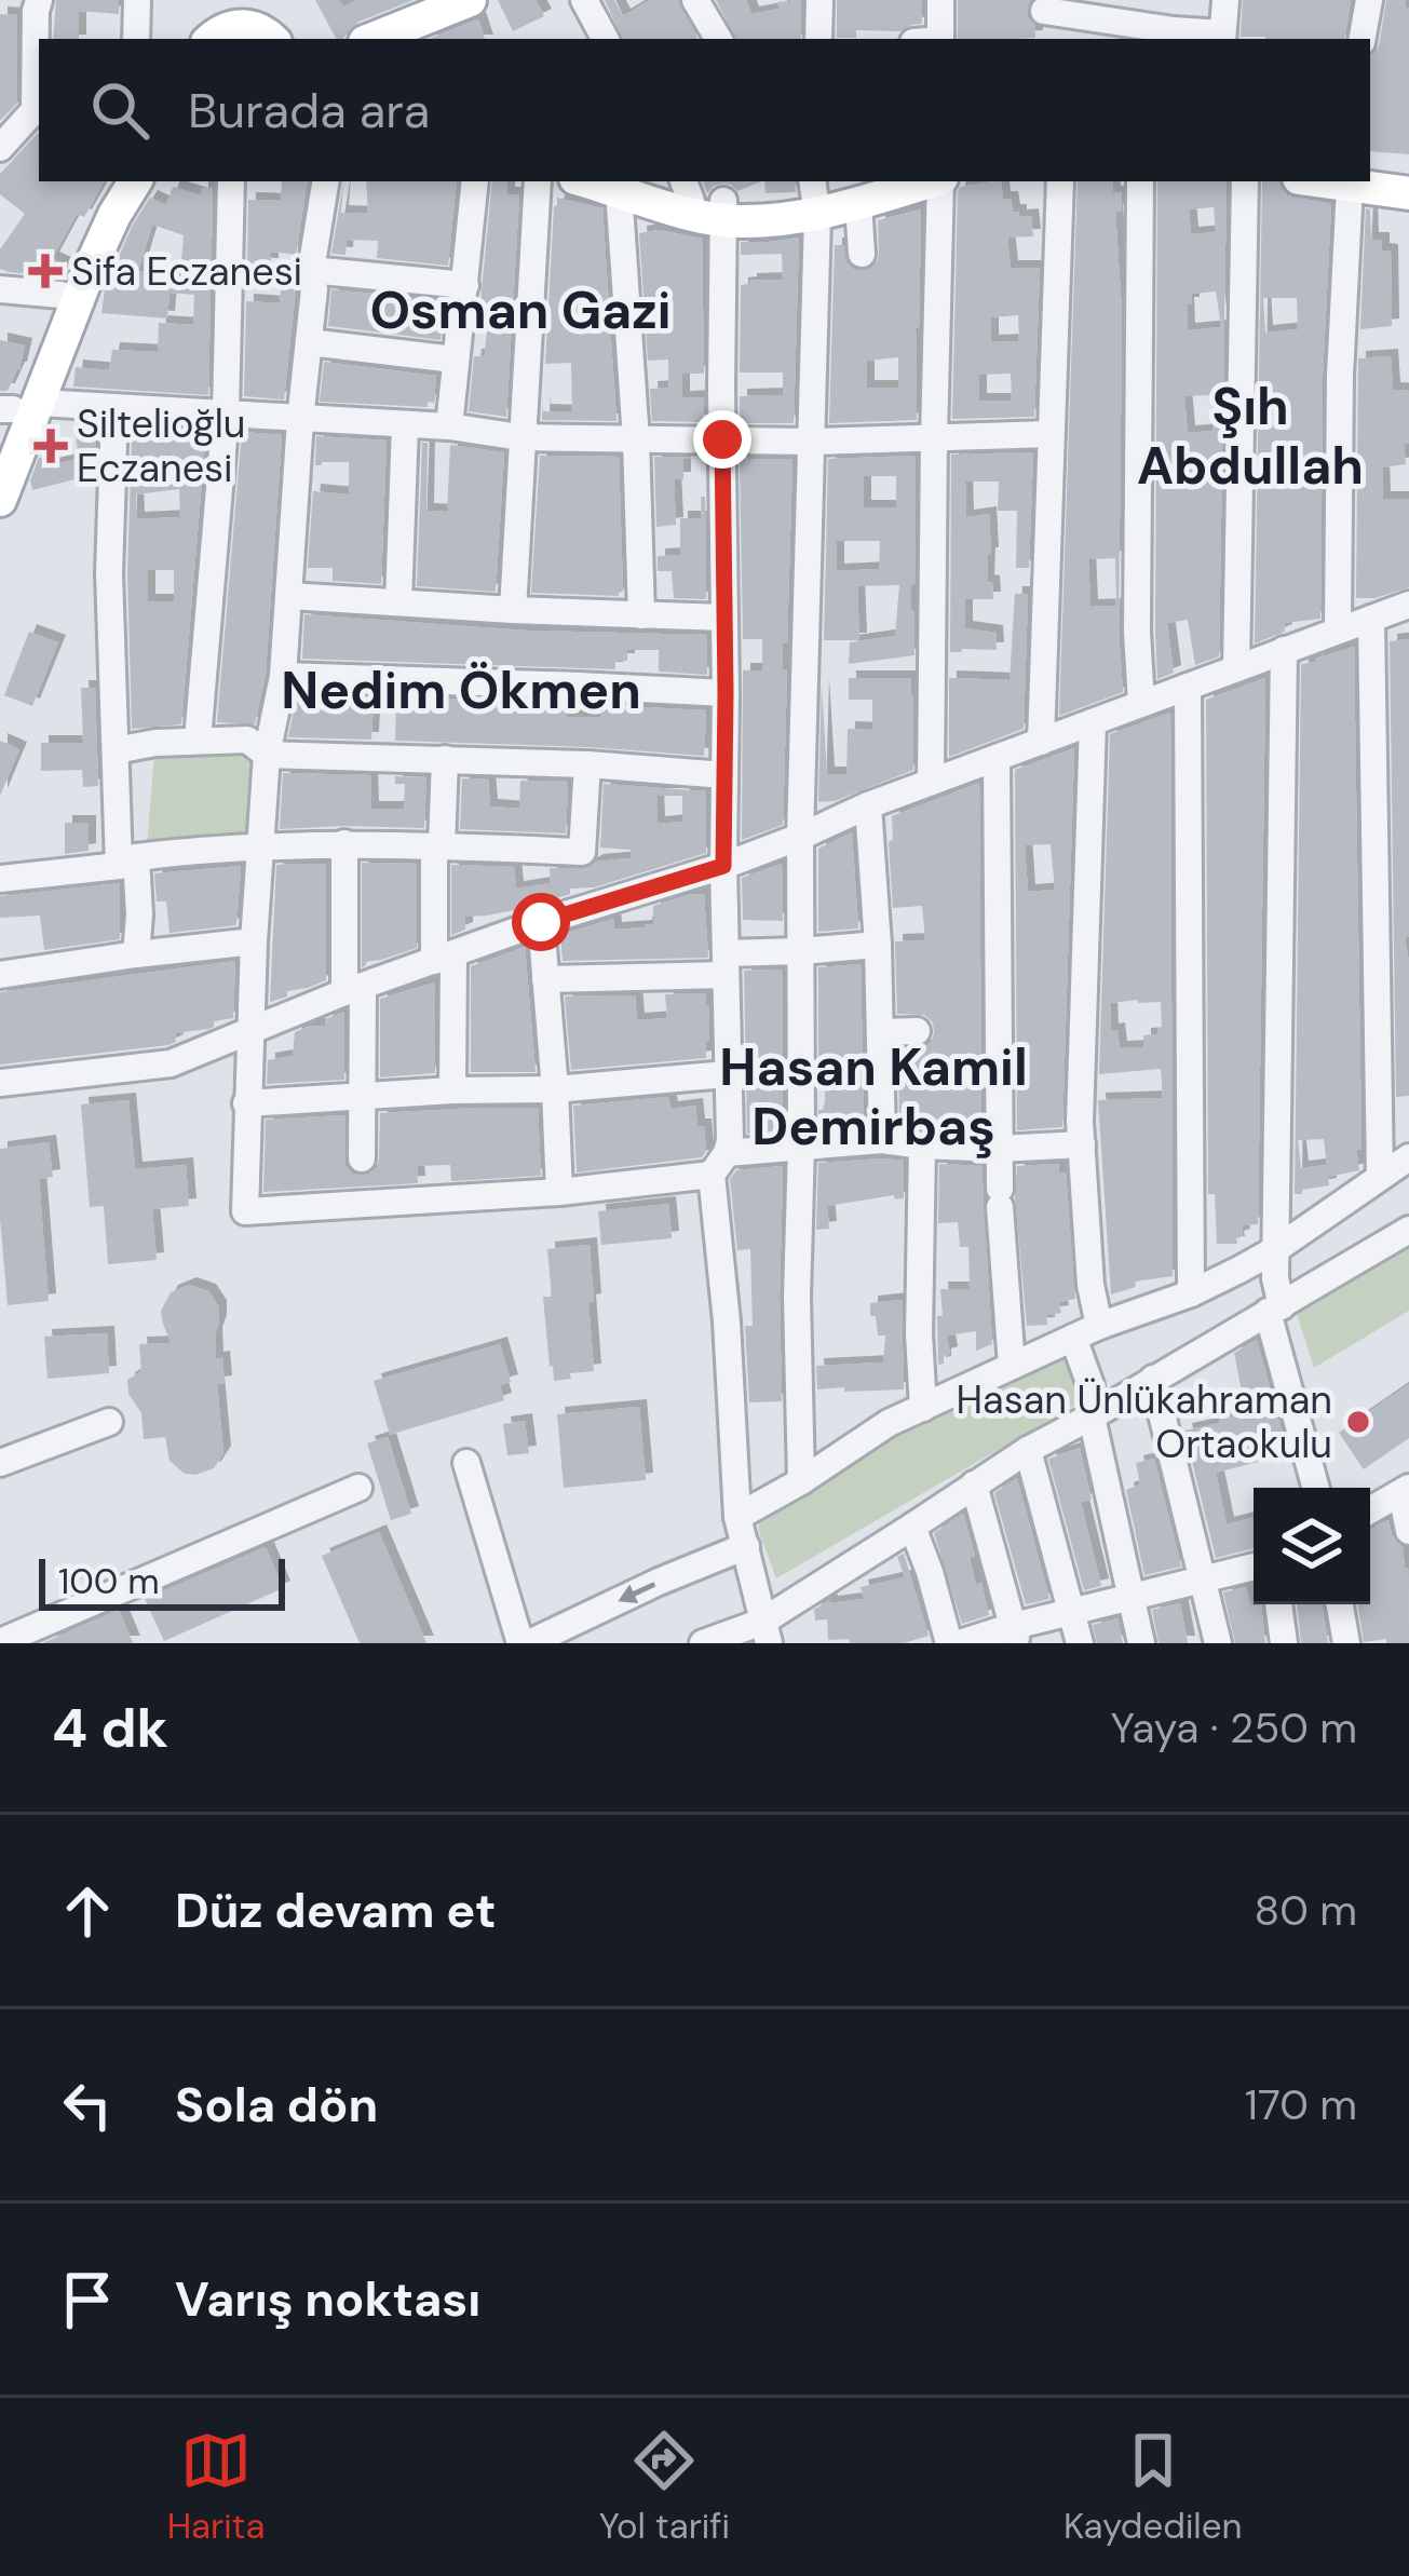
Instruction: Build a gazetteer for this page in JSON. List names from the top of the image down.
{
  "districts": [
    "Osman Gazi",
    "Şıh Abdullah",
    "Nedim Ökmen",
    "Hasan Kamil Demirbaş"
  ],
  "places": {
    "health": ["Sifa Eczanesi", "Siltelioğlu Eczanesi"],
    "other": ["Hasan Ünlükahraman Ortaokulu"]
  },
  "scale_bar": "100 m",
  "page": {
    "search": "Burada ara",
    "scale": "100 m",
    "heading": ["4 dk", "Yaya · 250 m"],
    "list": [
      ["Düz devam et", "80 m"],
      ["Sola dön", "170 m"],
      "Varış noktası"
    ],
    "nav": ["Harita", "Yol tarifi", "Kaydedilen"]
  }
}
